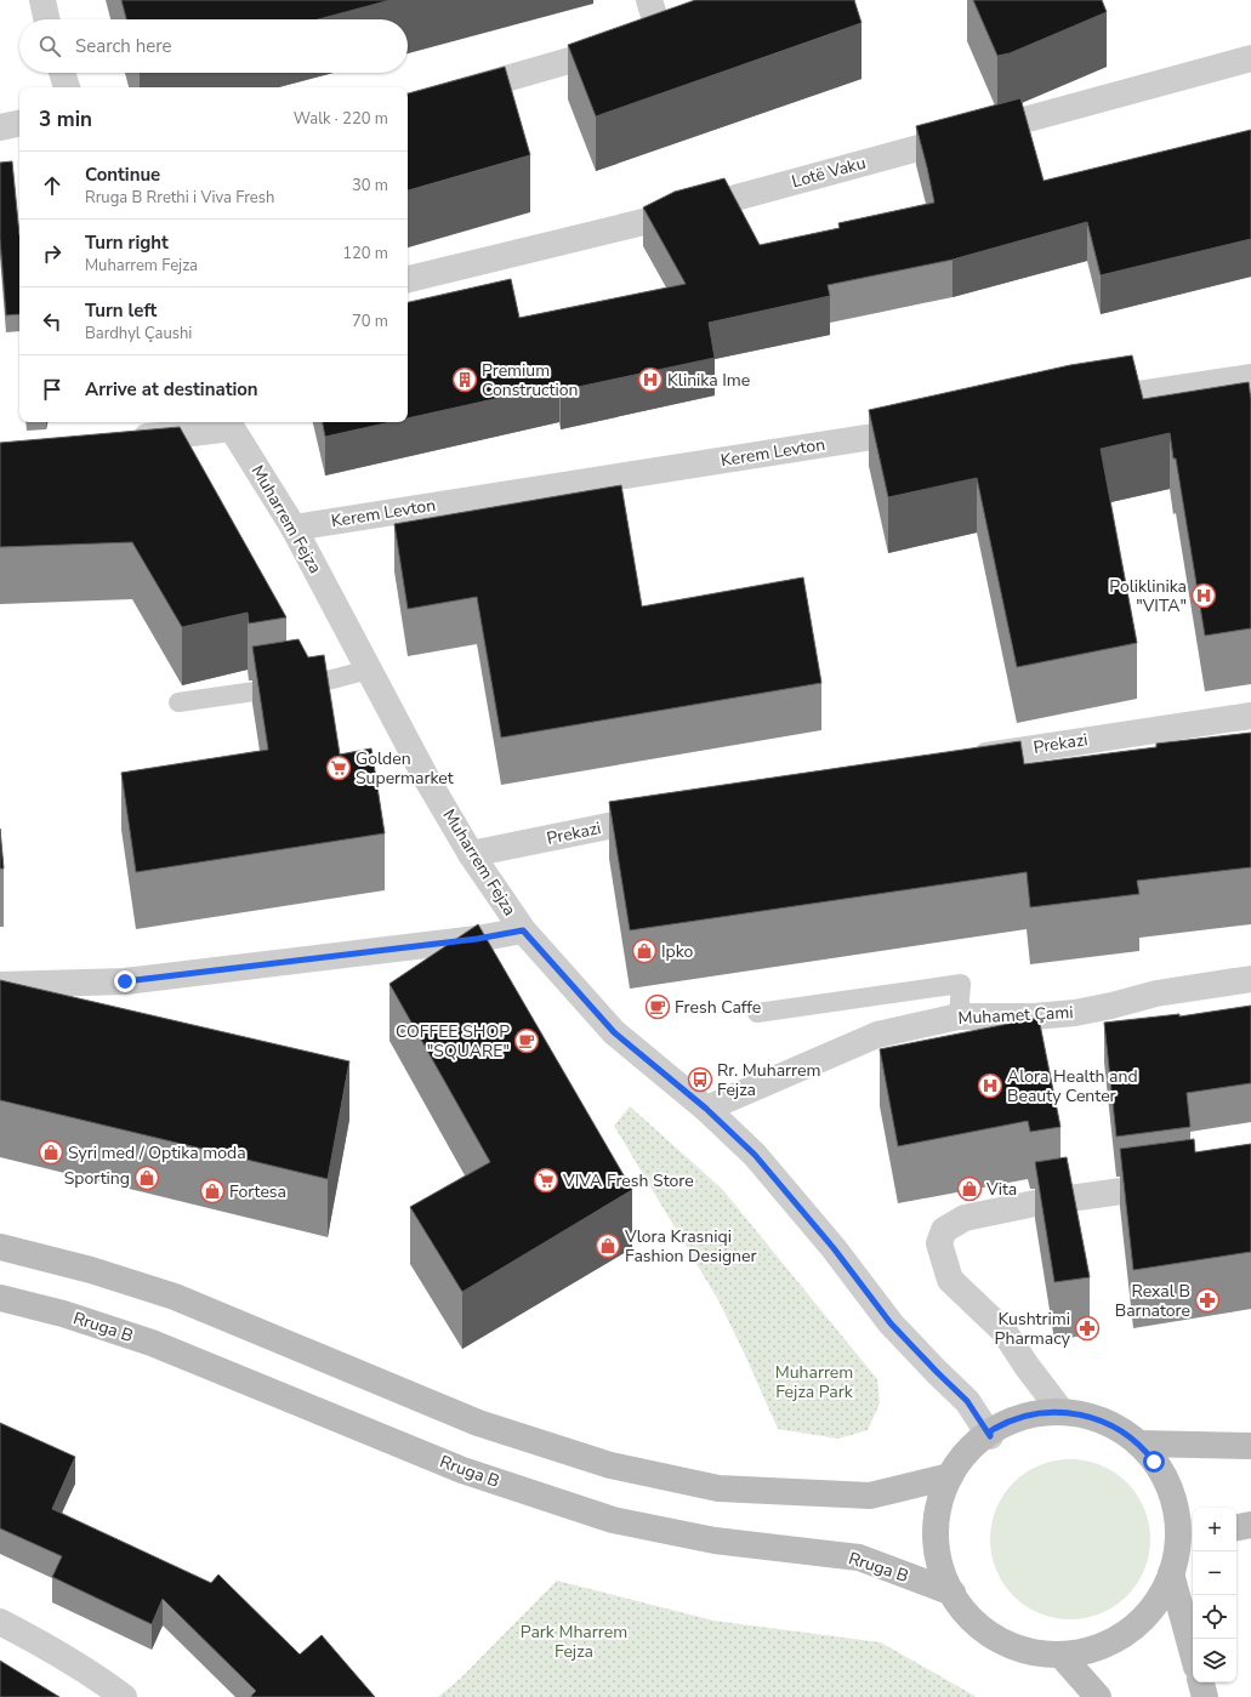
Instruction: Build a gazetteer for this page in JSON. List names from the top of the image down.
{
  "streets": {
    "main road": ["Rruga B"],
    "street": [
      "Lotë Vaku",
      "Kerem Levton",
      "Muharrem Fejza",
      "Prekazi",
      "Muhamet Çami"
    ]
  },
  "crossings": [
    ["Kerem Levton", "Muharrem Fejza"],
    ["Muharrem Fejza", "Prekazi"],
    ["Muharrem Fejza", "Muhamet Çami"]
  ],
  "parks": ["Muharrem Fejza Park", "Park Mharrem Fejza"],
  "places": {
    "building": ["Premium Construction"],
    "hospital": ["Klinika Ime", "Poliklinika \"VITA\"", "Alora Health and Beauty Center"],
    "supermarket": ["Golden Supermarket", "VIVA Fresh Store"],
    "shop": [
      "Ipko",
      "Syri med / Optika moda",
      "Sporting",
      "Vita",
      "Fortesa",
      "Vlora Krasniqi Fashion Designer"
    ],
    "cafe": ["Fresh Caffe", "COFFEE SHOP \"SQUARE\""],
    "bus stop": ["Rr. Muharrem Fejza"],
    "pharmacy": ["Rexal B Barnatore", "Kushtrimi Pharmacy"]
  },
  "page": {
    "search": "Search here",
    "heading": ["3 min", "Walk · 220 m"],
    "list": [
      ["Continue", "Rruga B Rrethi i Viva Fresh", "30 m"],
      ["Turn right", "Muharrem Fejza", "120 m"],
      ["Turn left", "Bardhyl Çaushi", "70 m"],
      "Arrive at destination"
    ],
    "map_buttons": ["+", "−"]
  }
}
